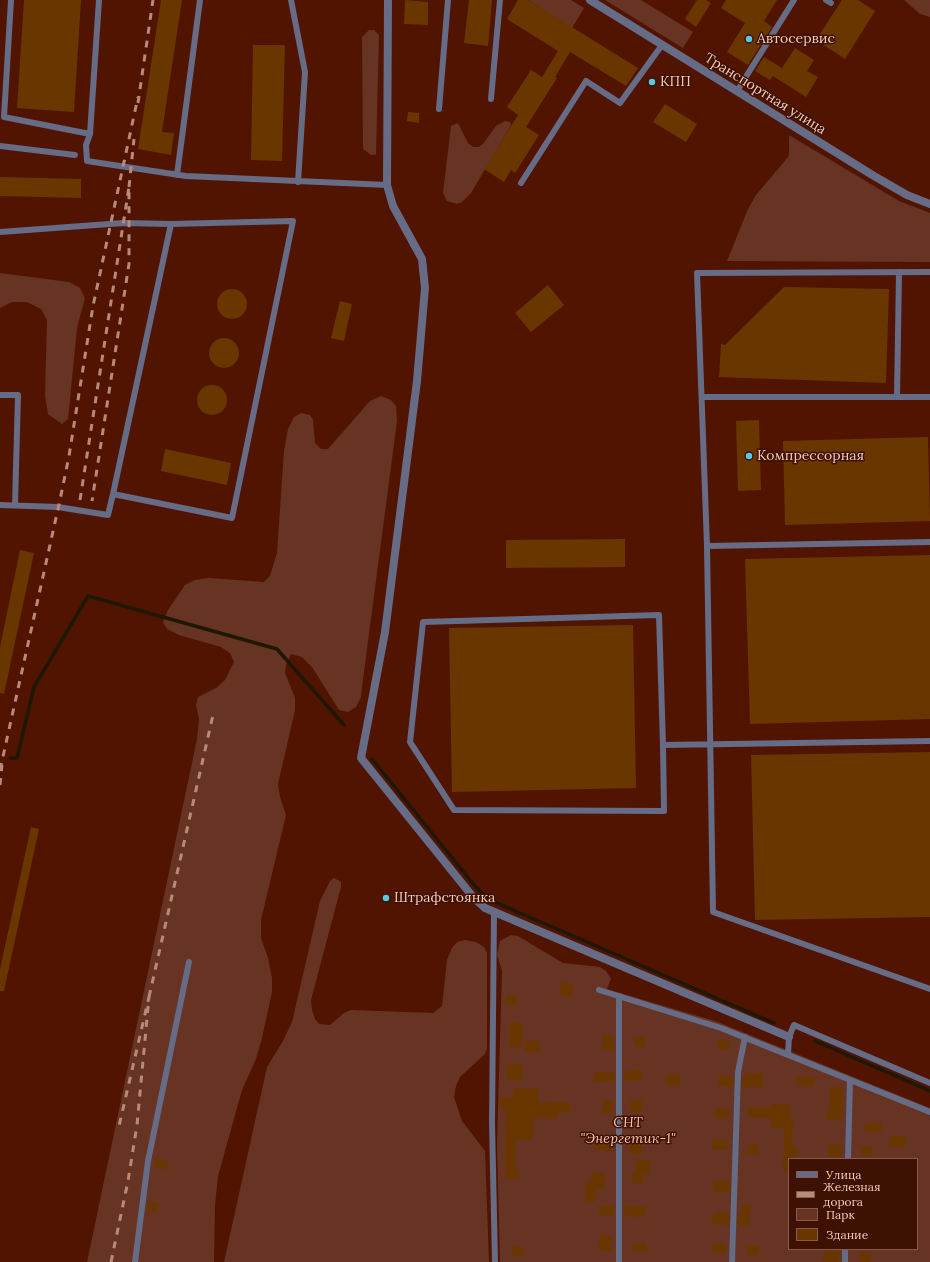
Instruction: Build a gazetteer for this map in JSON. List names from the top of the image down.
{
  "streets": {
    "street": ["Транспортная улица"]
  },
  "parks": ["СНТ \"Энергетик-1\""],
  "places": [
    "Автосервис",
    "КПП",
    "Компрессорная",
    "Штрафстоянка"
  ],
  "legend": [
    "Улица",
    "Железная дорога",
    "Парк",
    "Здание"
  ]
}
